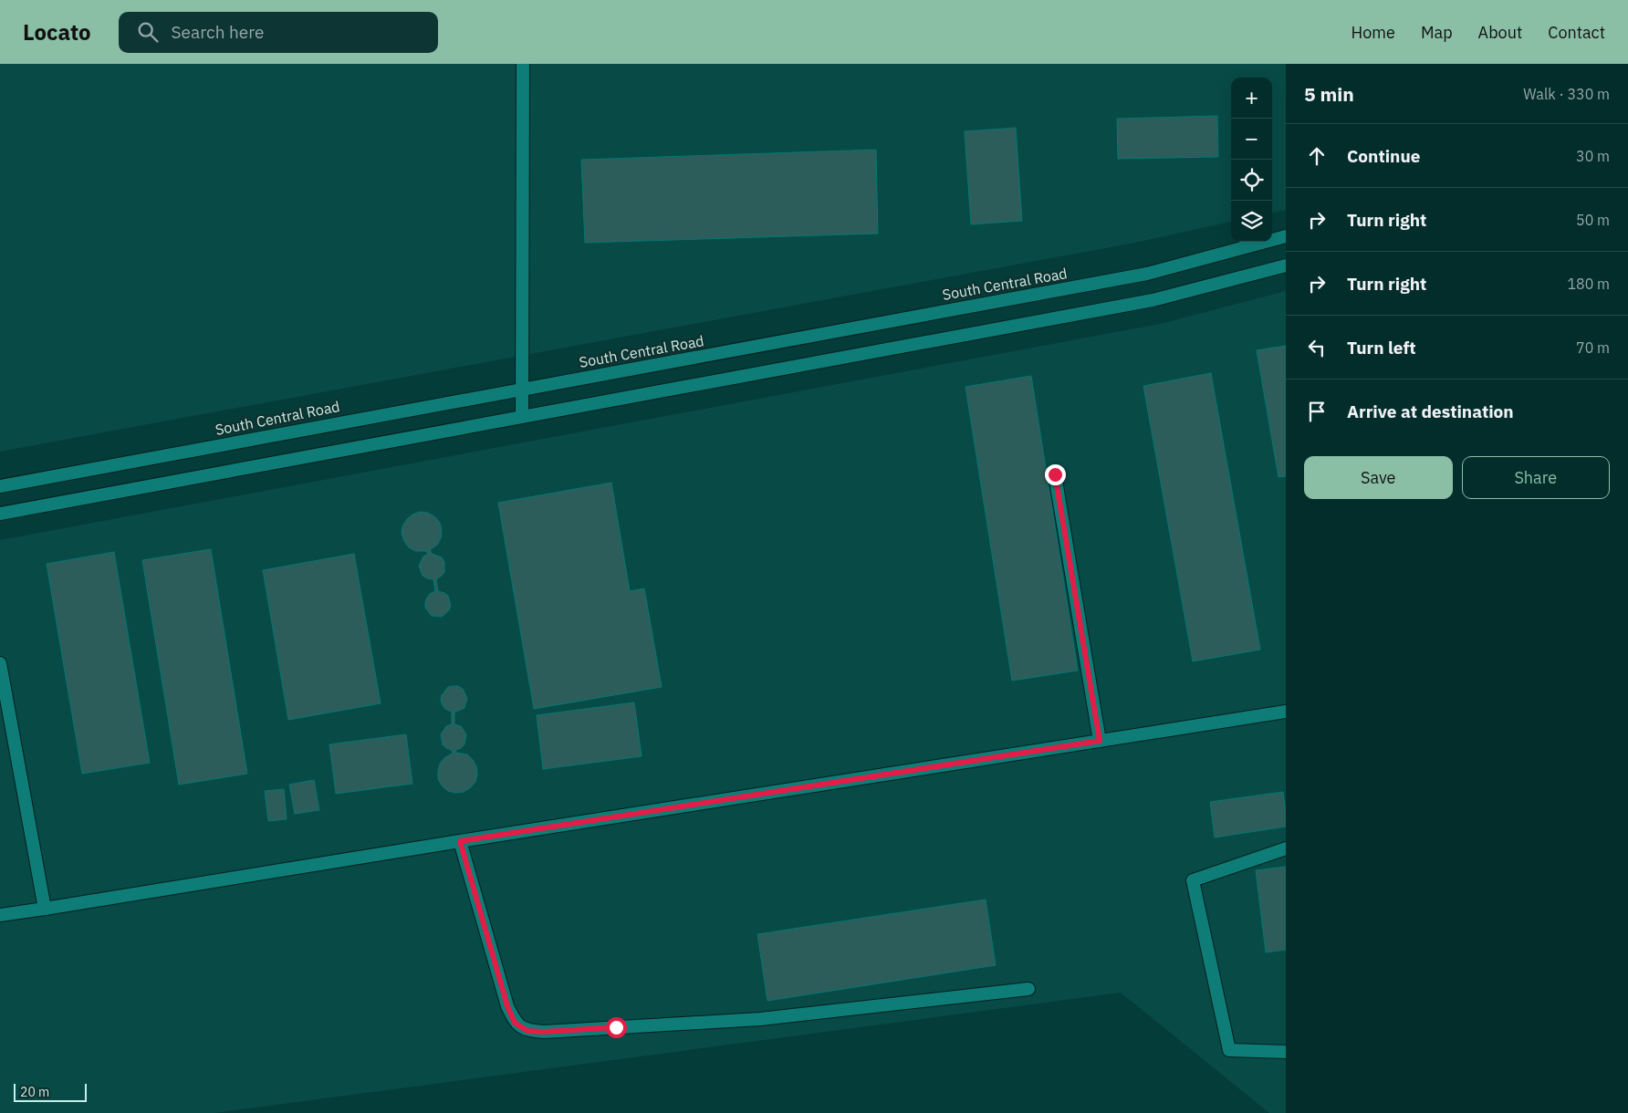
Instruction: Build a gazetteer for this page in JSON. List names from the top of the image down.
{
  "streets": {
    "street": ["South Central Road"]
  },
  "scale_bar": "20 m",
  "page": {
    "header": "Locato",
    "search": "Search here",
    "nav": [
      "Home",
      "Map",
      "About",
      "Contact"
    ],
    "heading": ["5 min", "Walk · 330 m"],
    "map_buttons": ["+", "−"],
    "list": [
      ["Continue", "30 m"],
      ["Turn right", "50 m"],
      ["Turn right", "180 m"],
      ["Turn left", "70 m"],
      "Arrive at destination"
    ],
    "buttons": ["Save", "Share"],
    "scale": "20 m"
  }
}
